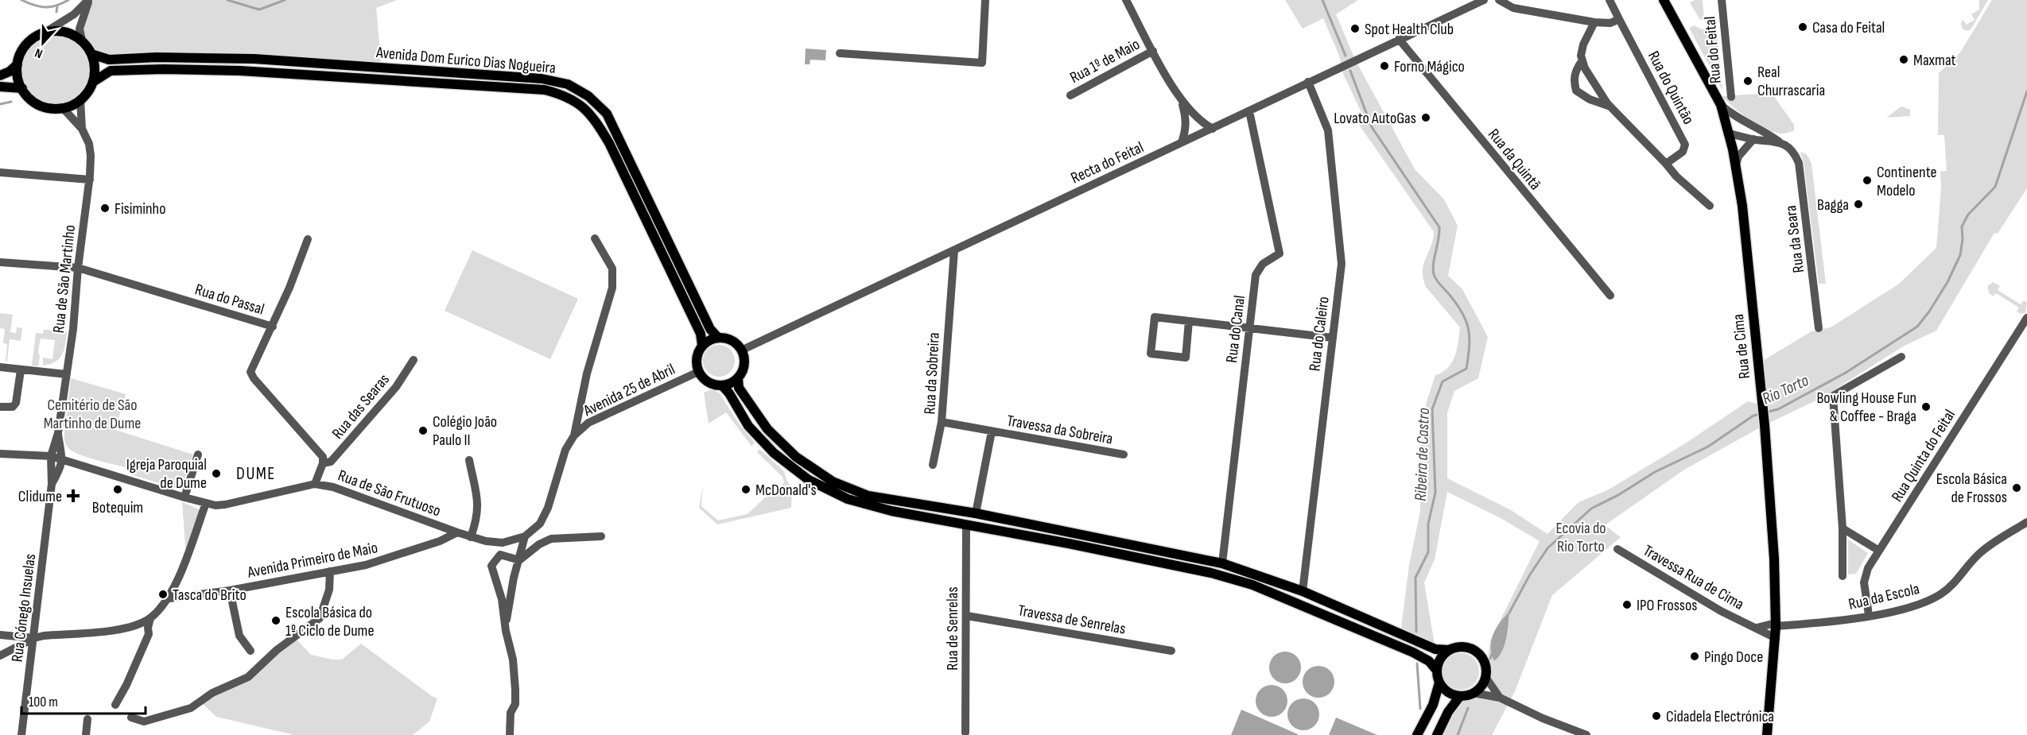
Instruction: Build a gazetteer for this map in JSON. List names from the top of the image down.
{
  "streets": {
    "main road": ["Avenida Dom Eurico Dias Nogueira", "Rua de Cima"],
    "street": [
      "Rua do Feital",
      "Rua 1º de Maio",
      "Rua do Quintão",
      "Rua da Quintã",
      "Recta do Feital",
      "Rua da Seara",
      "Rua de São Martinho",
      "Rua do Passal",
      "Rua do Canal",
      "Rua do Caleiro",
      "Rua da Sobreira",
      "Avenida 25 de Abril",
      "Rua das Searas",
      "Travessa da Sobreira",
      "Rua Quinta do Feital",
      "Rua de São Frutuoso",
      "Avenida Primeiro de Maio",
      "Travessa Rua de Cima",
      "Rua da Escola",
      "Rua Cónego Insuelas",
      "Travessa de Senrelas",
      "Rua de Senrelas"
    ]
  },
  "crossings": [
    ["Avenida Dom Eurico Dias Nogueira", "Recta do Feital"],
    ["Avenida Dom Eurico Dias Nogueira", "Rua de São Martinho"],
    ["Avenida Dom Eurico Dias Nogueira", "Avenida 25 de Abril"],
    ["Rua da Quintã", "Recta do Feital"],
    ["Recta do Feital", "Rua do Canal"],
    ["Recta do Feital", "Rua do Caleiro"],
    ["Recta do Feital", "Rua da Sobreira"],
    ["Recta do Feital", "Avenida 25 de Abril"],
    ["Rua de São Martinho", "Rua do Passal"],
    ["Rua de São Martinho", "Rua de São Frutuoso"],
    ["Rua de São Martinho", "Rua Cónego Insuelas"],
    ["Rua do Passal", "Rua das Searas"],
    ["Rua de Cima", "Travessa Rua de Cima"],
    ["Rua de Cima", "Rua da Escola"],
    ["Rua da Sobreira", "Travessa da Sobreira"],
    ["Avenida 25 de Abril", "Rua de São Frutuoso"],
    ["Rua Quinta do Feital", "Rua da Escola"],
    ["Rua de São Frutuoso", "Avenida Primeiro de Maio"],
    ["Rua de São Frutuoso", "Rua Cónego Insuelas"],
    ["Travessa Rua de Cima", "Rua da Escola"],
    ["Travessa de Senrelas", "Rua de Senrelas"]
  ],
  "districts": ["DUME"],
  "water": ["Rio Torto", "Ribeira de Castro"],
  "parks": ["Cemitério de São Martinho de Dume", "Ecovia do Rio Torto"],
  "places": {
    "other": [
      "Casa do Feital",
      "Spot Health Club",
      "Maxmat",
      "Forno Mágico",
      "Real Churrascaria",
      "Lovato AutoGas",
      "Continente Modelo",
      "Bagga",
      "Fisiminho",
      "Bowling House Fun & Coffee - Braga",
      "Colégio João Paulo II",
      "Igreja Paroquial de Dume",
      "Escola Básica de Frossos",
      "Botequim",
      "McDonald's",
      "Tasca do Brito",
      "IPO Frossos",
      "Escola Básica do 1º Ciclo de Dume",
      "Pingo Doce",
      "Cidadela Electrónica"
    ],
    "health": ["Clidume"]
  },
  "scale_bar": "100 m",
  "north": "bottom"
}
